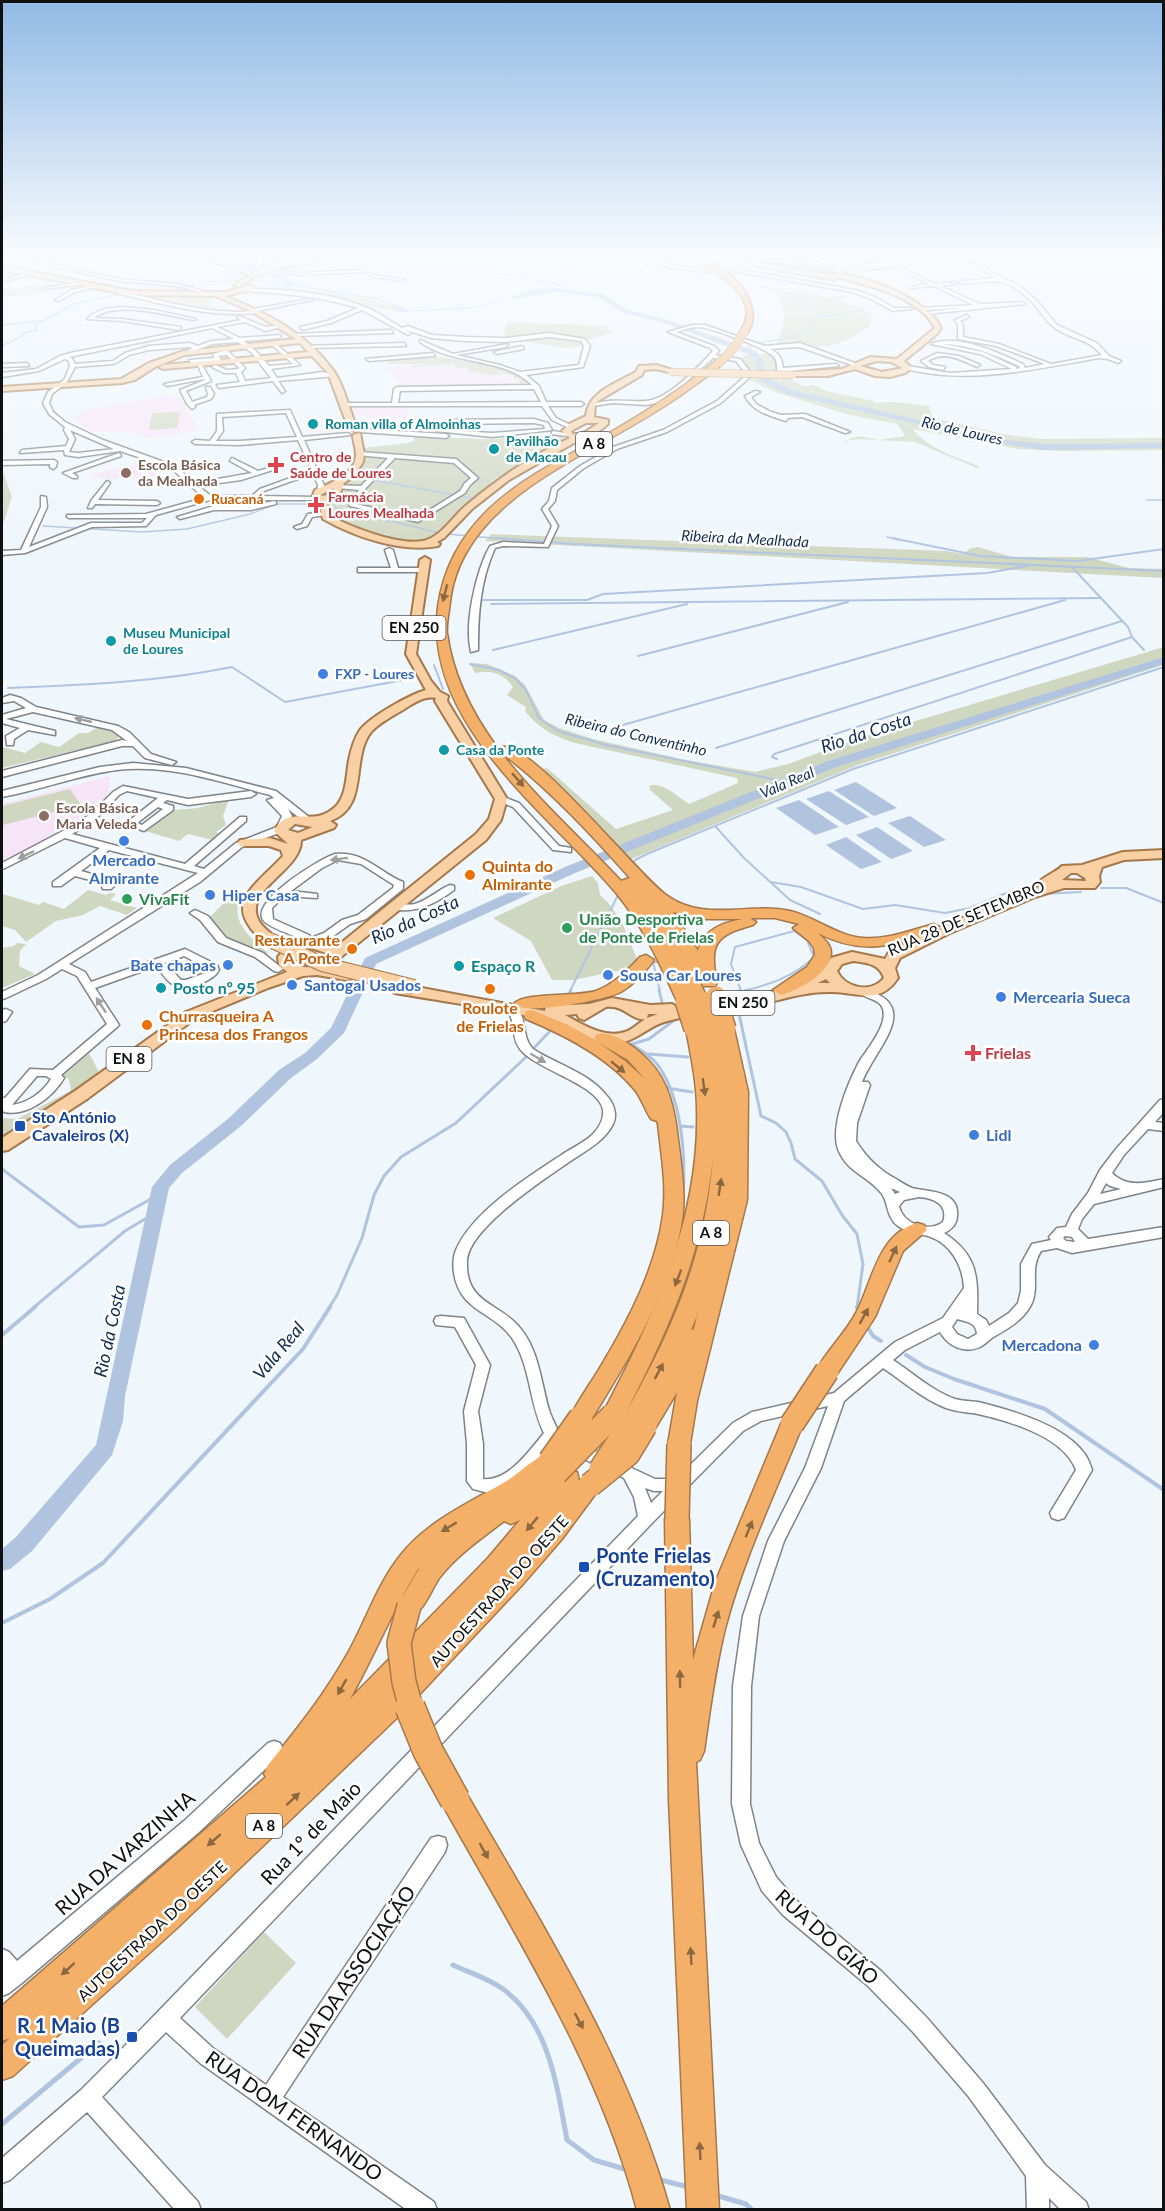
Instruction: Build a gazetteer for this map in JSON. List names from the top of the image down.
{
  "streets": {
    "highway": ["A 8", "AUTOESTRADA DO OESTE"],
    "main road": ["EN 250", "RUA 28 DE SETEMBRO", "EN 8"],
    "street": [
      "Rua 1º de Maio",
      "RUA DA VARZINHA",
      "RUA DO GIÃO",
      "RUA DA ASSOCIAÇÃO",
      "RUA DOM FERNANDO"
    ]
  },
  "crossings": [
    ["EN 250", "RUA 28 DE SETEMBRO"],
    ["Rua 1º de Maio", "RUA DO GIÃO"],
    ["Rua 1º de Maio", "RUA DOM FERNANDO"],
    ["RUA DA ASSOCIAÇÃO", "RUA DOM FERNANDO"]
  ],
  "water": [
    "Rio de Loures",
    "Ribeira da Mealhada",
    "Rio da Costa",
    "Ribeira do Conventinho",
    "Vala Real"
  ],
  "places": {
    "other": [
      "Roman villa of Almoinhas",
      "Pavilhão de Macau",
      "Escola Básica da Mealhada",
      "Ruacaná",
      "Museu Municipal de Loures",
      "FXP - Loures",
      "Casa da Ponte",
      "Escola Básica Maria Veleda",
      "Mercado Almirante",
      "Quinta do Almirante",
      "Hiper Casa",
      "VivaFit",
      "União Desportiva de Ponte de Frielas",
      "Restaurante A Ponte",
      "Bate chapas",
      "Espaço R",
      "Sousa Car Loures",
      "Santogal Usados",
      "Posto nº 95",
      "Roulote de Frielas",
      "Mercearia Sueca",
      "Churrasqueira A Princesa dos Frangos",
      "Lidl",
      "Mercadona"
    ],
    "health": ["Centro de Saúde de Loures", "Farmácia Loures Mealhada", "Frielas"],
    "transit": ["Sto António Cavaleiros (X)", "Ponte Frielas (Cruzamento)", "R 1 Maio (B Queimadas)"]
  }
}
